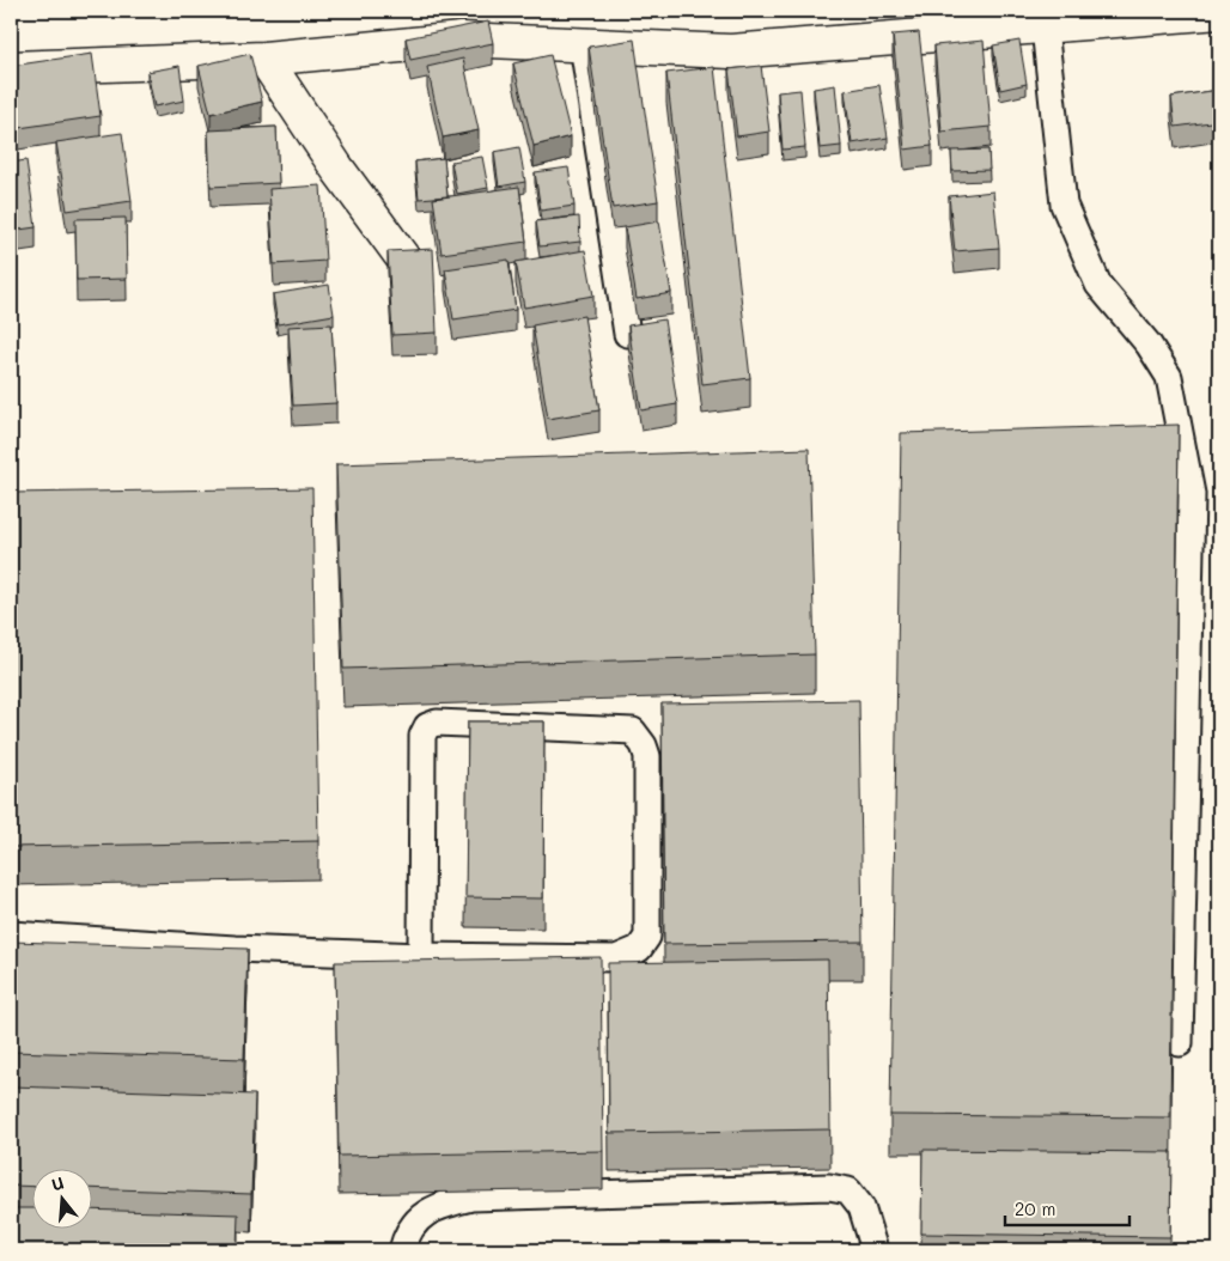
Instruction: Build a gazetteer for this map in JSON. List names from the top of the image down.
{
  "scale_bar": "20 m",
  "north": "top"
}
